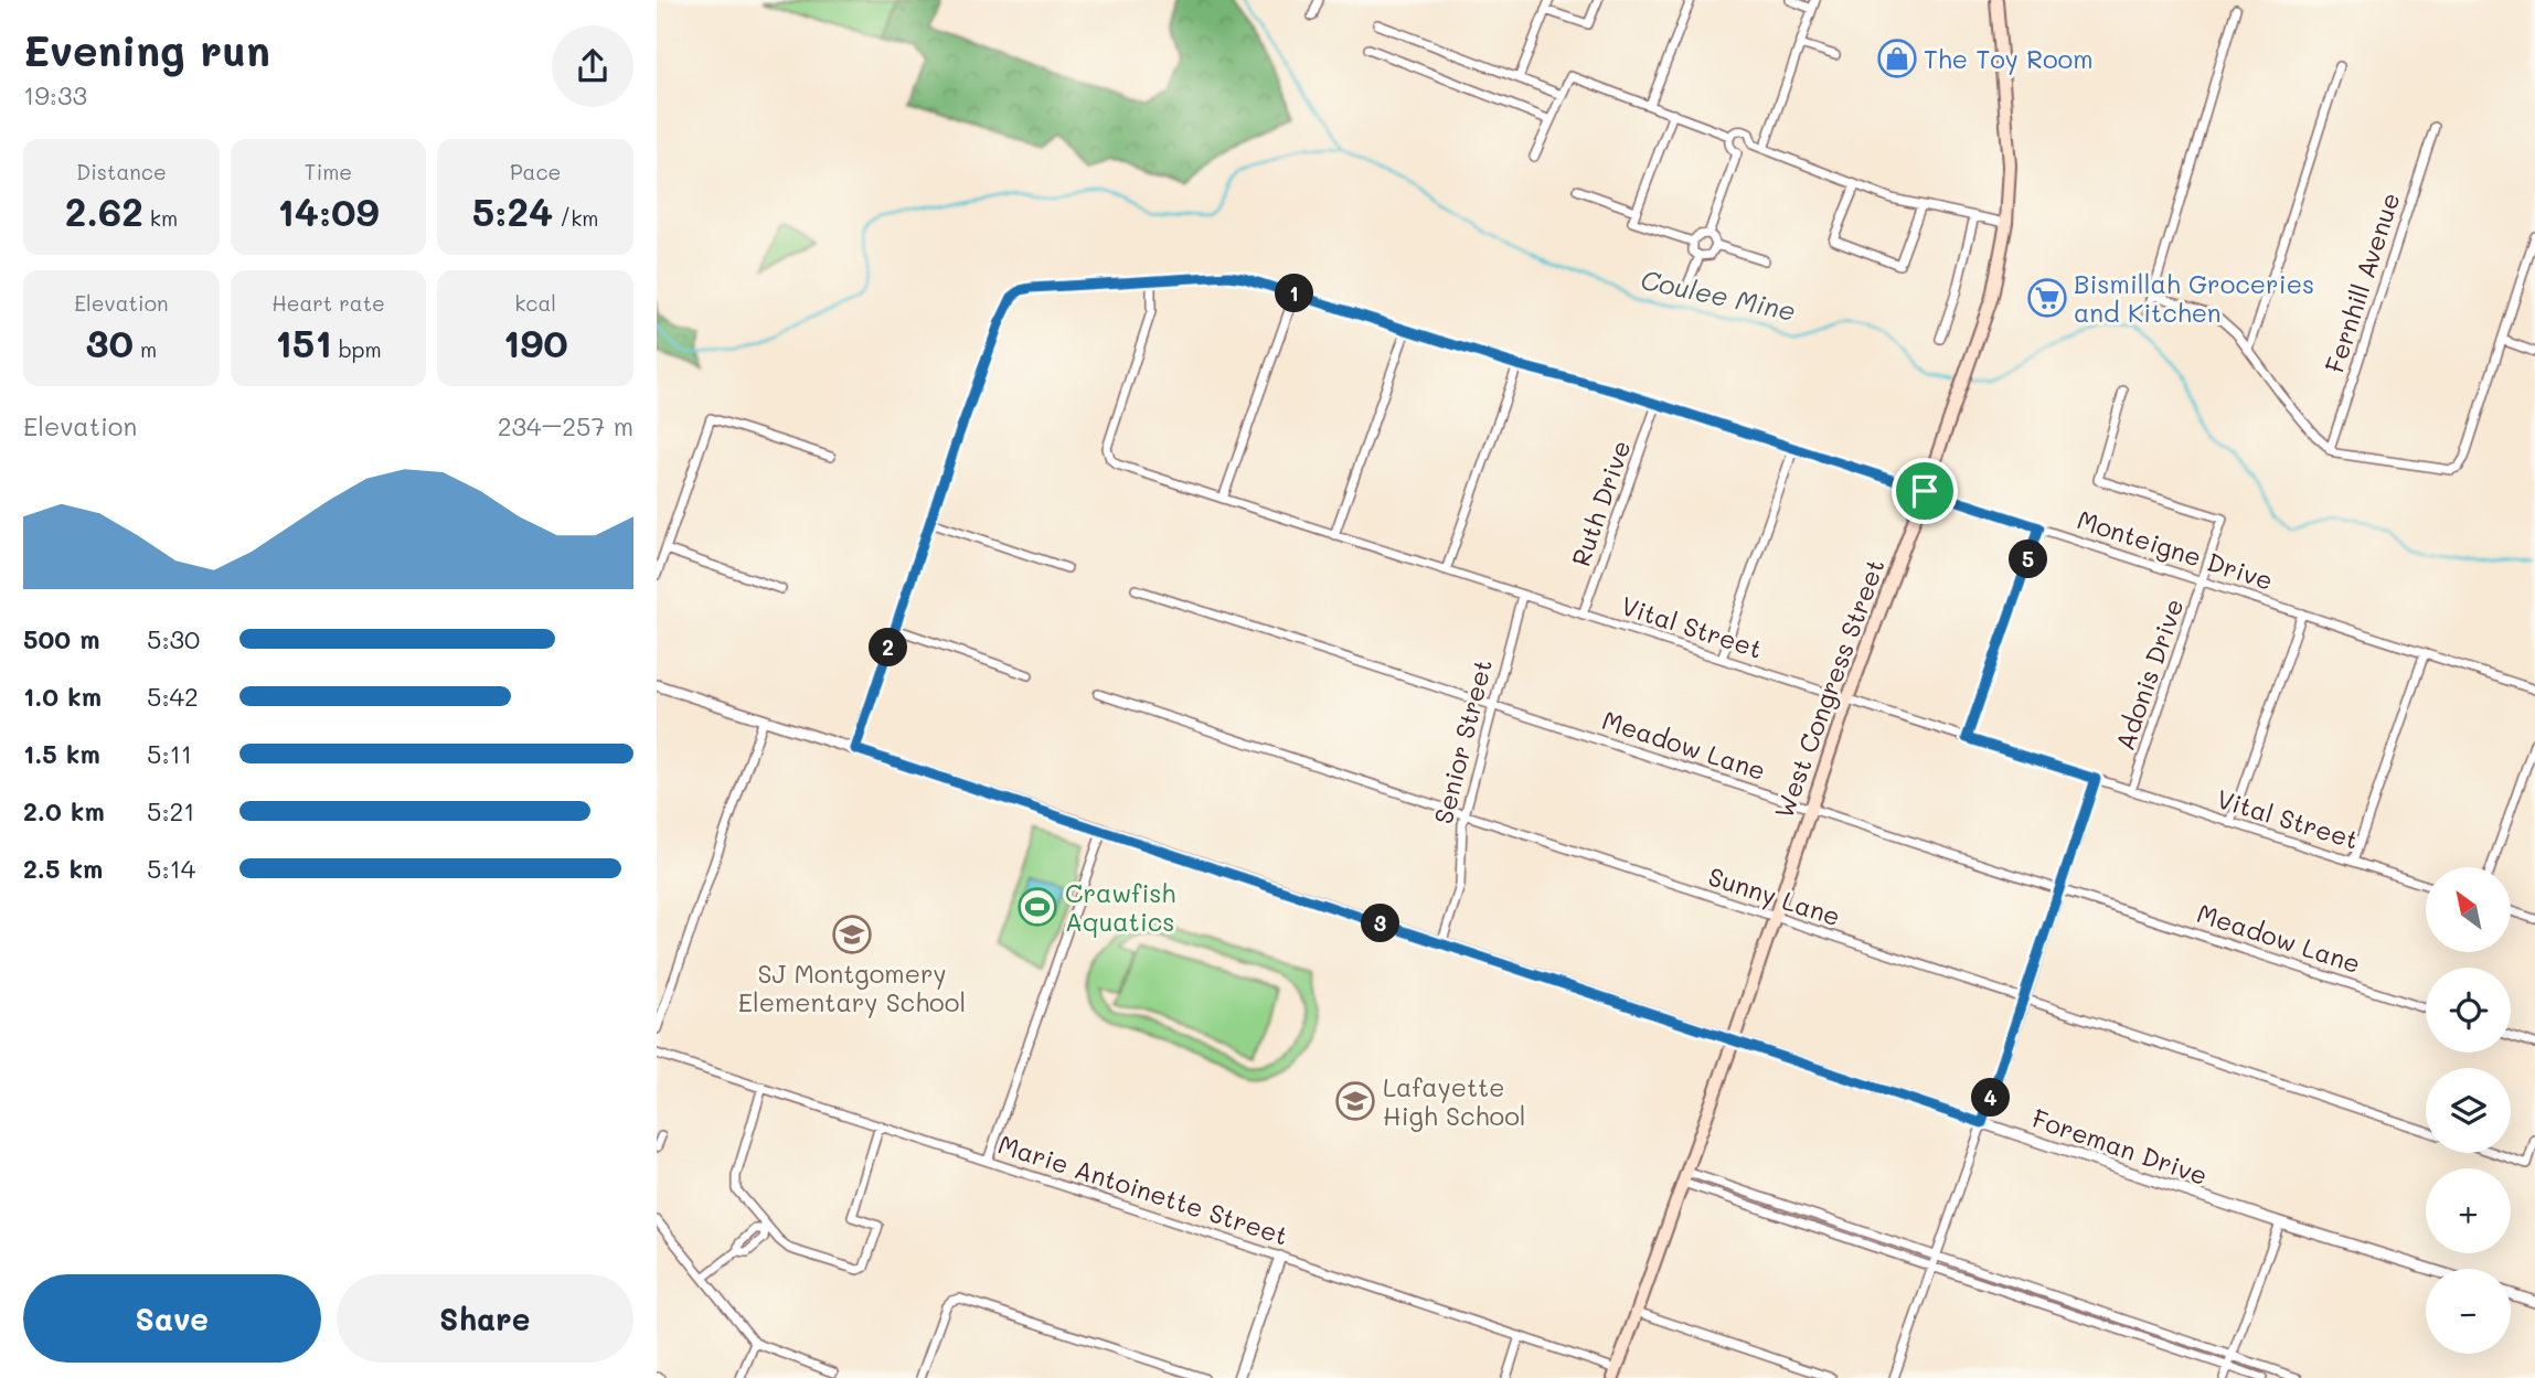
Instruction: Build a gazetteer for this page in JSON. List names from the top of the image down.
{
  "streets": {
    "main road": ["West Congress Street"],
    "street": [
      "Fernhill Avenue",
      "Ruth Drive",
      "Monteigne Drive",
      "Vital Street",
      "Adonis Drive",
      "Senior Street",
      "Meadow Lane",
      "Sunny Lane",
      "Foreman Drive",
      "Marie Antoinette Street"
    ]
  },
  "crossings": [
    ["Ruth Drive", "Monteigne Drive"],
    ["Ruth Drive", "Vital Street"],
    ["Monteigne Drive", "Vital Street"],
    ["Monteigne Drive", "Adonis Drive"],
    ["Monteigne Drive", "West Congress Street"],
    ["Monteigne Drive", "Foreman Drive"],
    ["Vital Street", "Adonis Drive"],
    ["Vital Street", "West Congress Street"],
    ["Vital Street", "Senior Street"],
    ["West Congress Street", "Meadow Lane"],
    ["West Congress Street", "Sunny Lane"],
    ["West Congress Street", "Foreman Drive"],
    ["West Congress Street", "Marie Antoinette Street"],
    ["Senior Street", "Meadow Lane"],
    ["Senior Street", "Sunny Lane"],
    ["Senior Street", "Foreman Drive"]
  ],
  "water": ["Coulee Mine"],
  "places": {
    "shop": ["The Toy Room"],
    "supermarket": ["Bismillah Groceries and Kitchen"],
    "sports": ["Crawfish Aquatics"],
    "school or university": ["SJ Montgomery Elementary School", "Lafayette High School"]
  },
  "north": "top left",
  "page": {
    "heading": ["Evening run", "19:33"],
    "stats": [
      ["Distance", "2.62 km"],
      ["Time", "14:09"],
      ["Pace", "5:24 /km"],
      ["Elevation", "30 m"],
      ["Heart rate", "151 bpm"],
      ["kcal", "190"]
    ],
    "pins": [
      "1",
      "5",
      "2",
      "3",
      "4"
    ],
    "chart": ["Elevation", "234–257 m"],
    "list": [
      {
        "name": "500 m",
        "note": "5:30"
      },
      {
        "name": "1.0 km",
        "note": "5:42"
      },
      {
        "name": "1.5 km",
        "note": "5:11"
      },
      {
        "name": "2.0 km",
        "note": "5:21"
      },
      {
        "name": "2.5 km",
        "note": "5:14"
      }
    ],
    "map_buttons": ["+", "−"],
    "buttons": ["Save", "Share"]
  }
}
